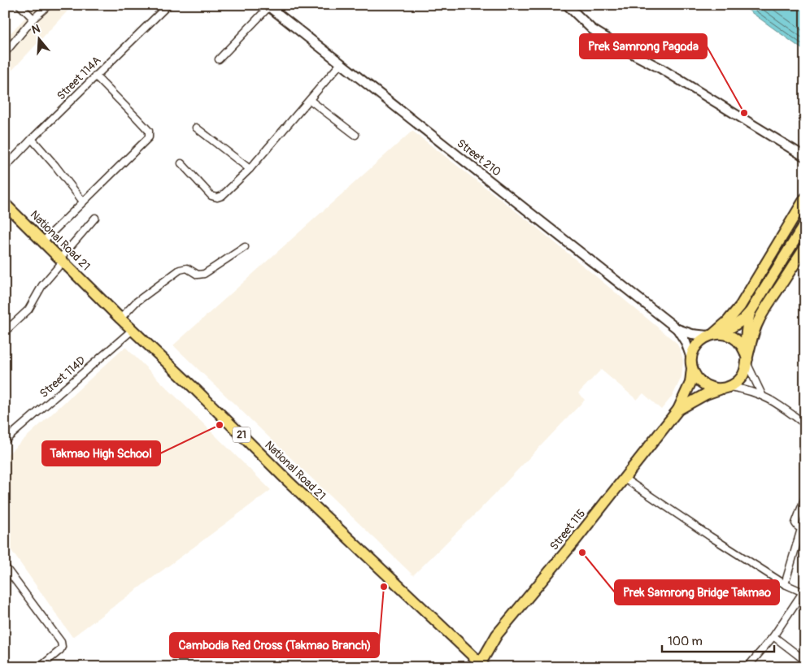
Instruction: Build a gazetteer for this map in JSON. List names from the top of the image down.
{
  "streets": {
    "main road": ["National Road 21", "21", "Street 115"],
    "street": ["Street 114A", "Street 210", "Street 114D"]
  },
  "crossings": [
    ["Street 210", "Street 115"],
    ["National Road 21", "Street 114D"],
    ["National Road 21", "Street 115"]
  ],
  "places": [
    "Prek Samrong Pagoda",
    "Takmao High School",
    "Prek Samrong Bridge Takmao",
    "Cambodia Red Cross (Takmao Branch)"
  ],
  "scale_bar": "100 m",
  "north": "top"
}
